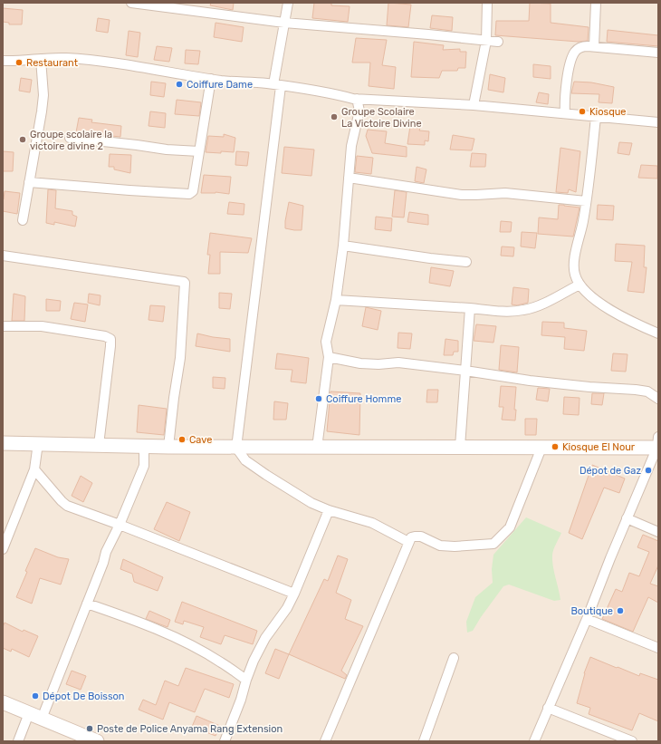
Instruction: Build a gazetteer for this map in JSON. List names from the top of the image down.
{
  "places": [
    "Restaurant",
    "Coiffure Dame",
    "Kiosque",
    "Groupe Scolaire La Victoire Divine",
    "Groupe scolaire la victoire divine 2",
    "Coiffure Homme",
    "Cave",
    "Kiosque El Nour",
    "Dépot de Gaz",
    "Boutique",
    "Dépot De Boisson",
    "Poste de Police Anyama Rang Extension"
  ]
}
